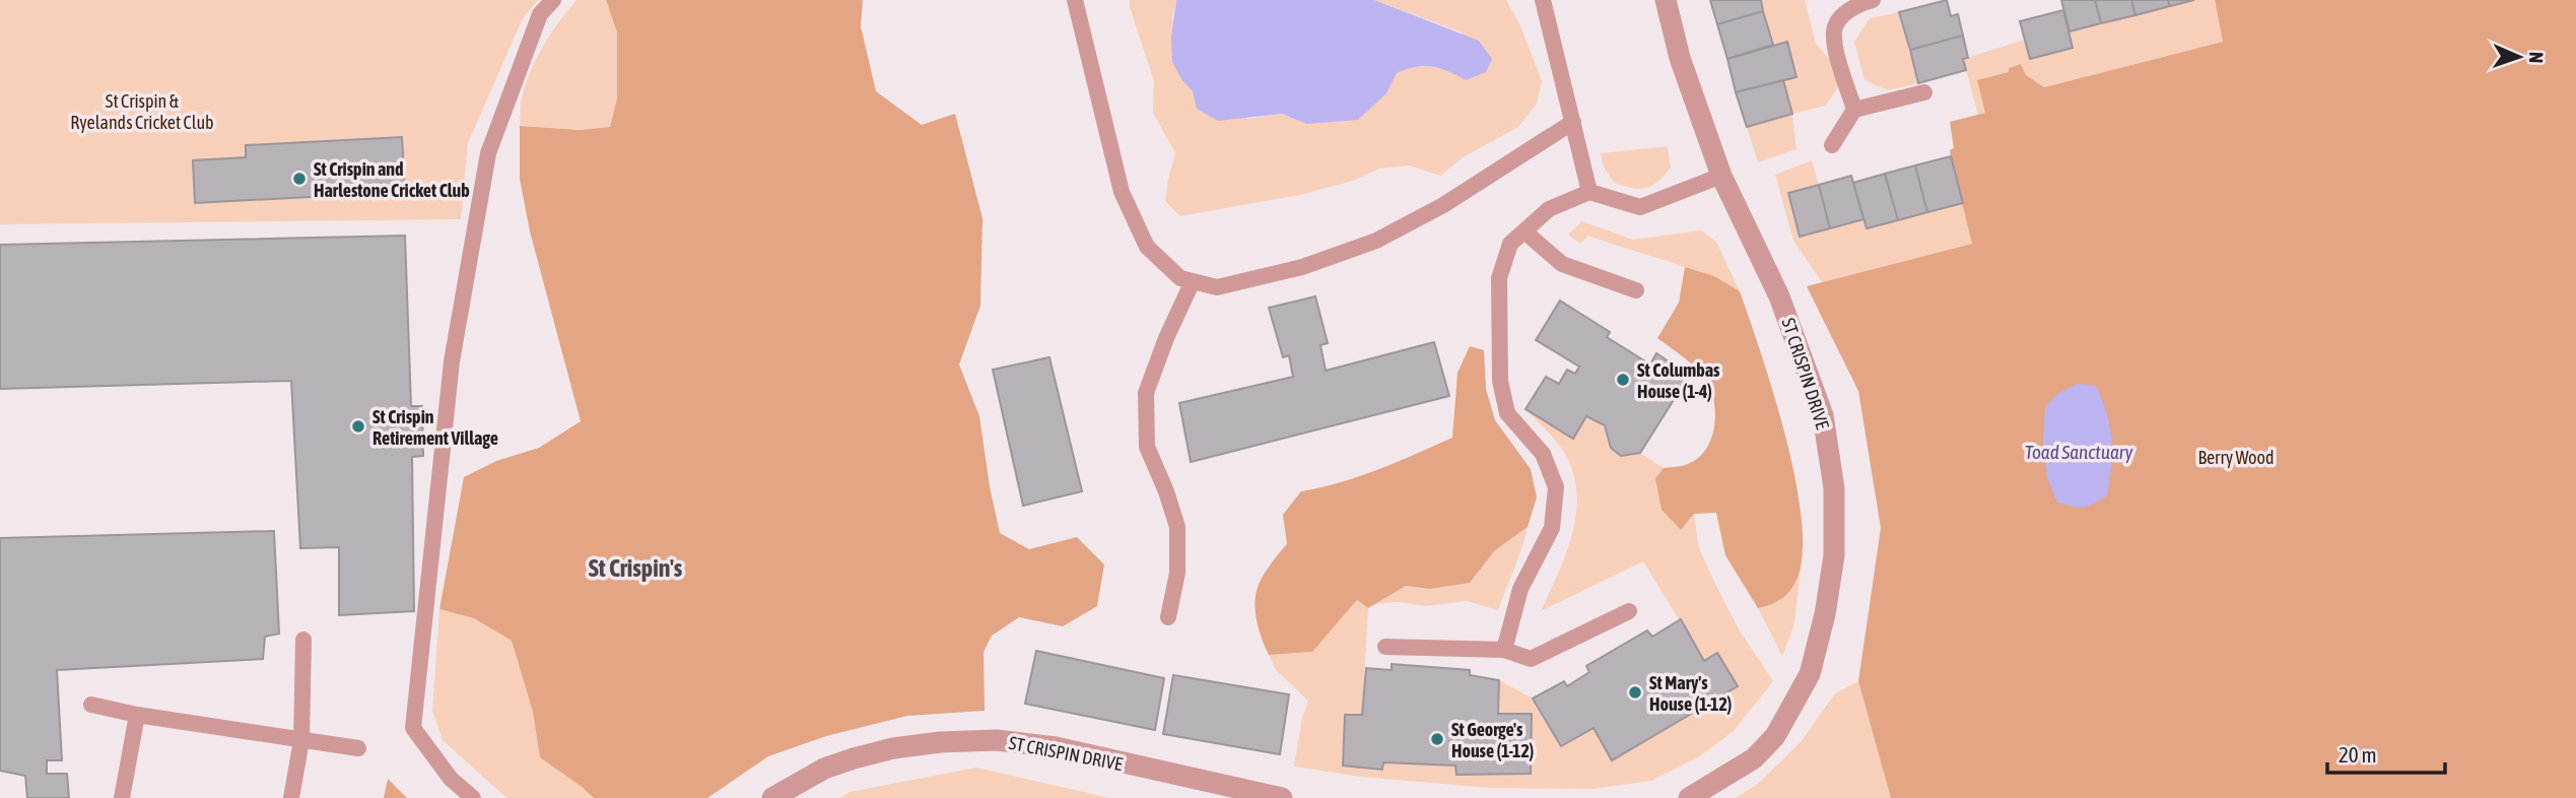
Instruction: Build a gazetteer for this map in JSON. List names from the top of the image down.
{
  "streets": {
    "street": ["ST CRISPIN DRIVE"]
  },
  "districts": ["St Crispin's"],
  "water": ["Toad Sanctuary"],
  "parks": ["St Crispin & Ryelands Cricket Club", "Berry Wood"],
  "places": [
    "St Crispin and Harlestone Cricket Club",
    "St Columbas House (1-4)",
    "St Crispin Retirement Village",
    "St Mary's House (1-12)",
    "St George's House (1-12)"
  ],
  "scale_bar": "20 m",
  "north": "right"
}
